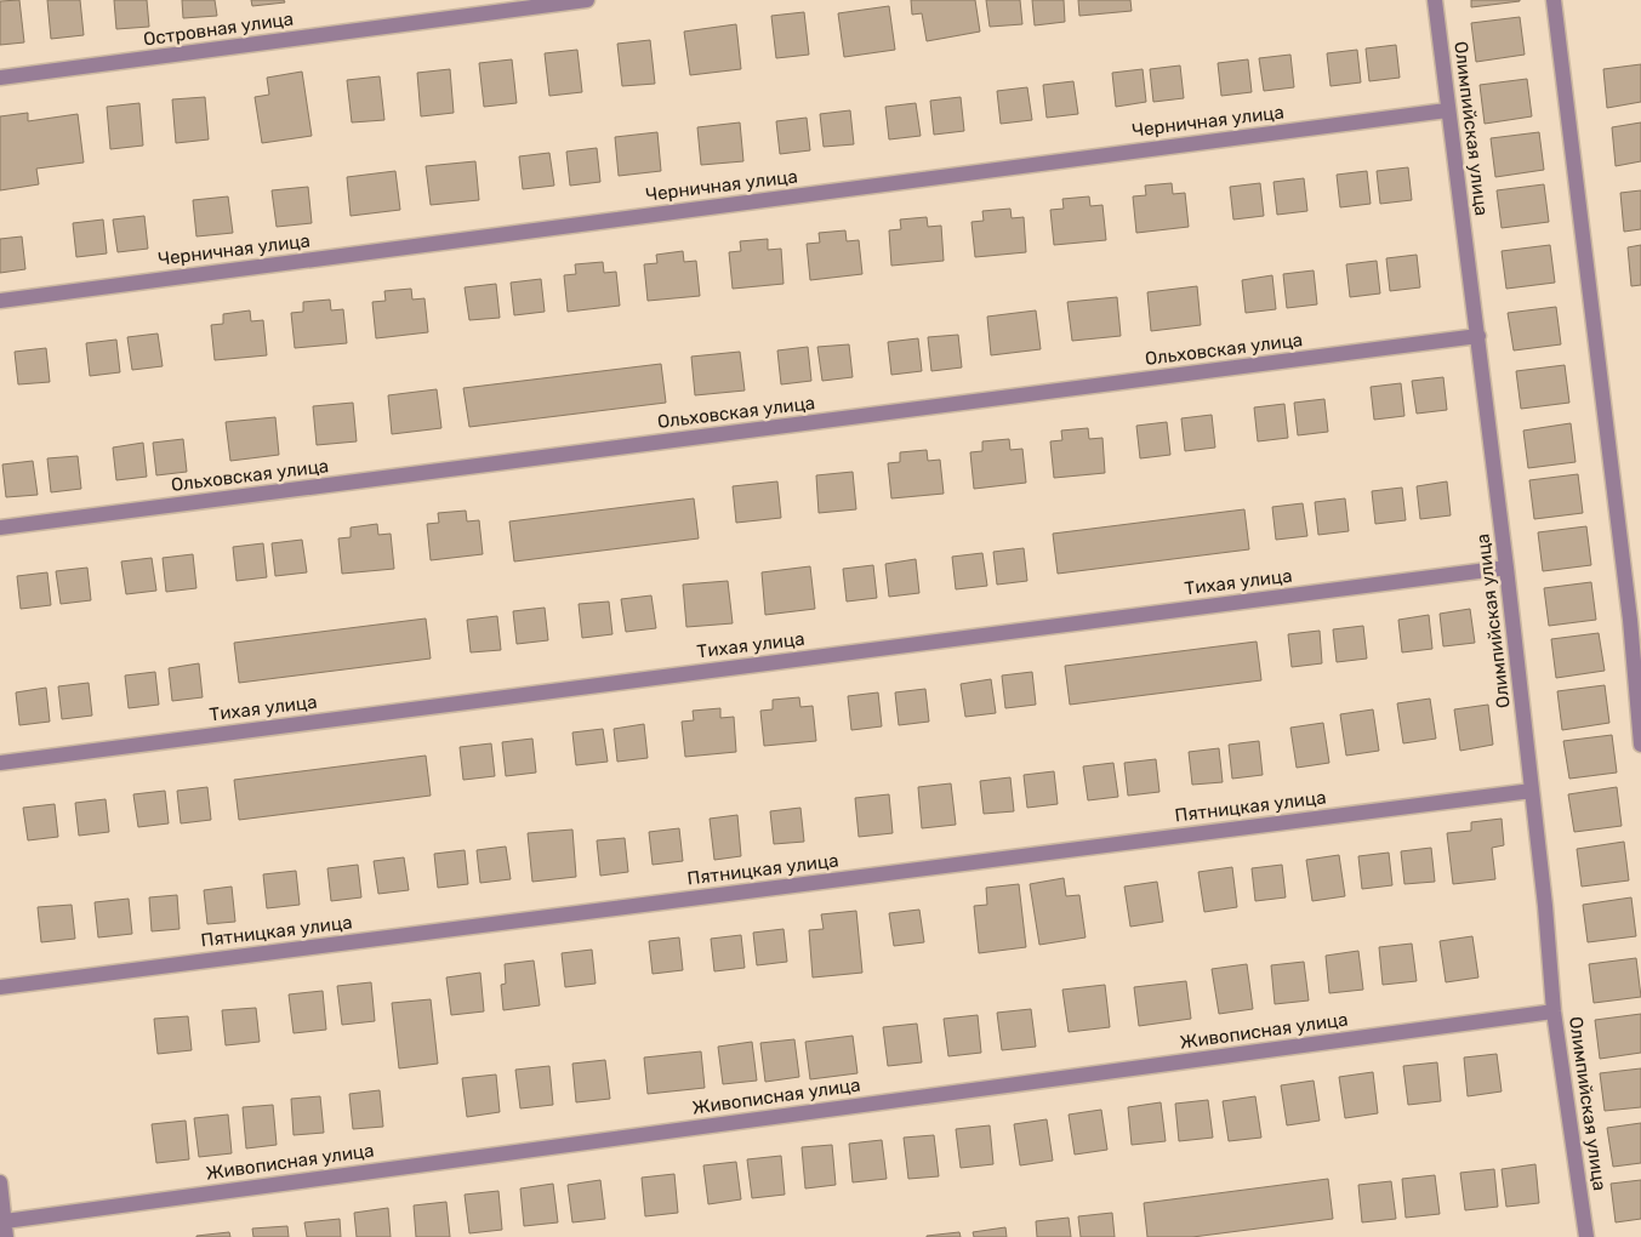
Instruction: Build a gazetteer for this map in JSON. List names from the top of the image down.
{
  "streets": {
    "street": [
      "Островная улица",
      "Черничная улица",
      "Олимпийская улица",
      "Ольховская улица",
      "Тихая улица",
      "Пятницкая улица",
      "Живописная улица"
    ]
  },
  "crossings": [
    ["Черничная улица", "Олимпийская улица"],
    ["Олимпийская улица", "Ольховская улица"],
    ["Олимпийская улица", "Тихая улица"],
    ["Олимпийская улица", "Пятницкая улица"],
    ["Олимпийская улица", "Живописная улица"]
  ]
}
